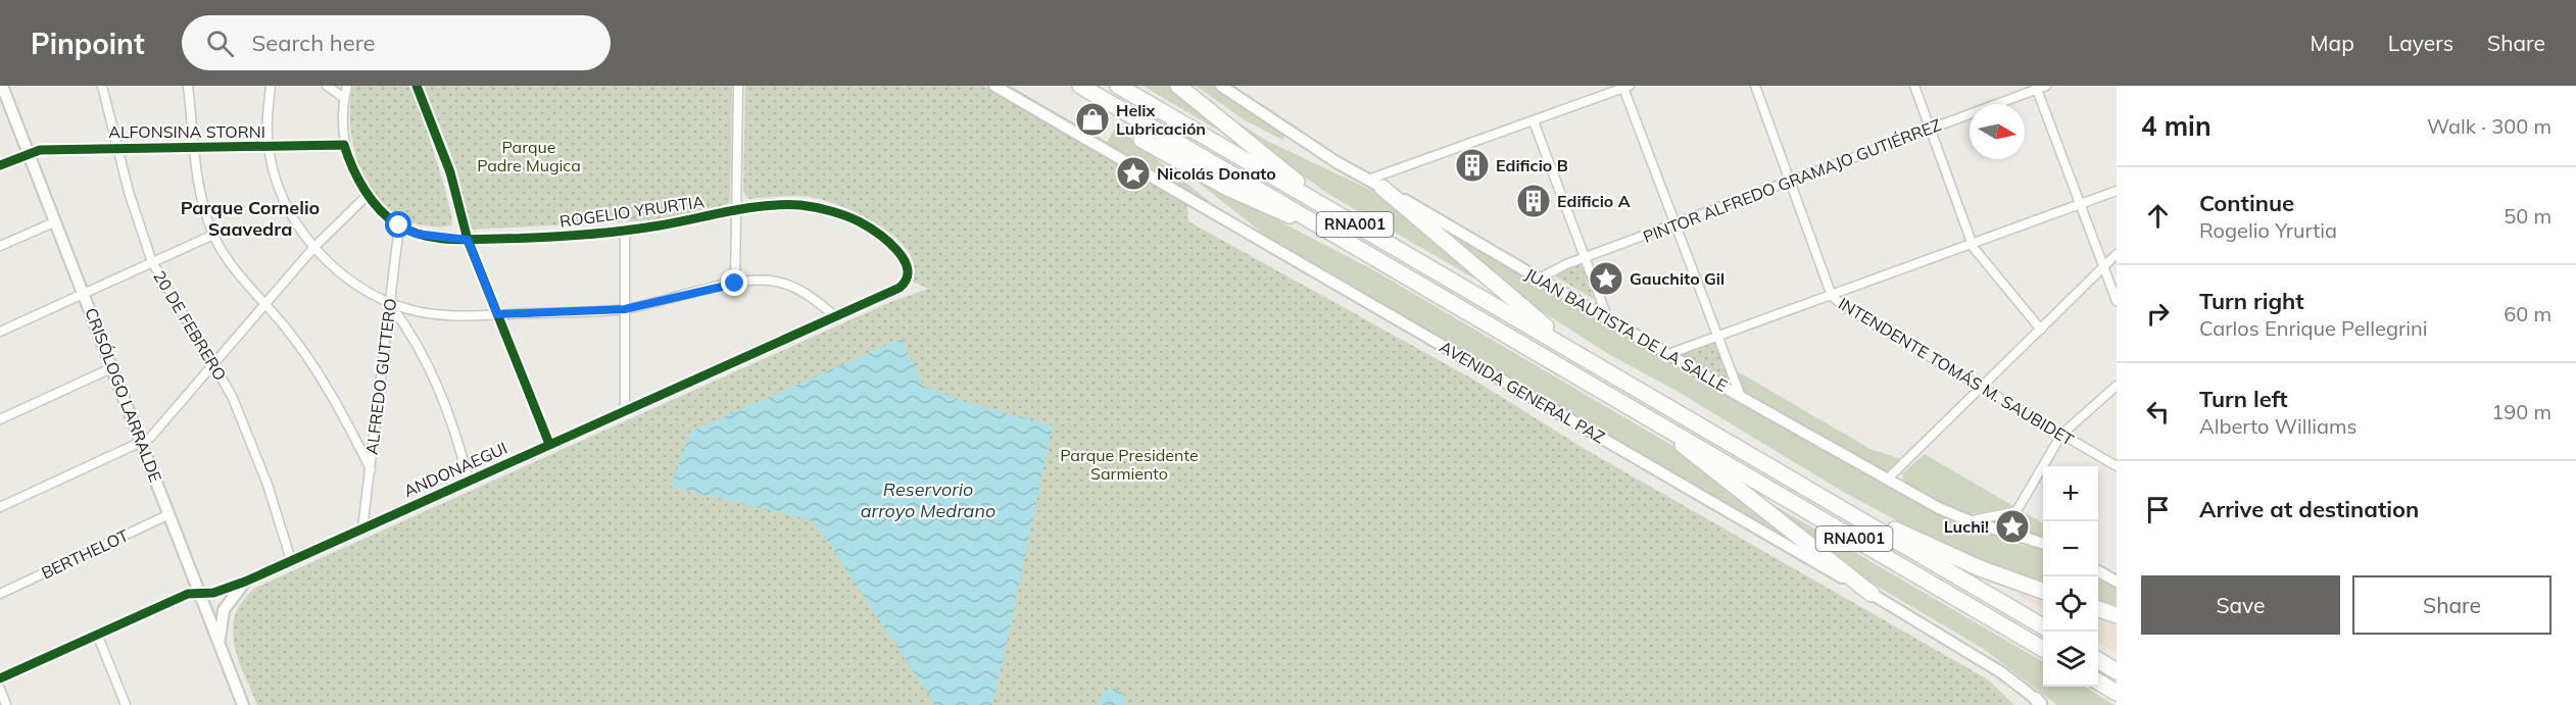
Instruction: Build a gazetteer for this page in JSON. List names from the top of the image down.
{
  "streets": {
    "highway": ["RNA001"],
    "street": [
      "ALFONSINA STORNI",
      "PINTOR ALFREDO GRAMAJO GUTIÉRREZ",
      "ROGELIO YRURTIA",
      "20 DE FEBRERO",
      "JUAN BAUTISTA DE LA SALLE",
      "INTENDENTE TOMÁS M. SAUBIDET",
      "ALFREDO GUTTERO",
      "AVENIDA GENERAL PAZ",
      "CRISÓLOGO LARRALDE",
      "ANDONAEGUI",
      "BERTHELOT"
    ]
  },
  "crossings": [
    ["ALFONSINA STORNI", "ROGELIO YRURTIA"],
    ["ALFONSINA STORNI", "20 DE FEBRERO"],
    ["ALFONSINA STORNI", "CRISÓLOGO LARRALDE"],
    ["PINTOR ALFREDO GRAMAJO GUTIÉRREZ", "JUAN BAUTISTA DE LA SALLE"],
    ["PINTOR ALFREDO GRAMAJO GUTIÉRREZ", "INTENDENTE TOMÁS M. SAUBIDET"],
    ["ROGELIO YRURTIA", "ALFREDO GUTTERO"],
    ["ROGELIO YRURTIA", "ANDONAEGUI"],
    ["20 DE FEBRERO", "ANDONAEGUI"],
    ["ALFREDO GUTTERO", "ANDONAEGUI"],
    ["CRISÓLOGO LARRALDE", "ANDONAEGUI"],
    ["CRISÓLOGO LARRALDE", "BERTHELOT"]
  ],
  "districts": ["Parque Cornelio Saavedra"],
  "water": ["Reservorio arroyo Medrano"],
  "parks": ["Parque Padre Mugica", "Parque Presidente Sarmiento"],
  "places": {
    "shop": ["Helix Lubricación"],
    "building": ["Edificio B", "Edificio A"],
    "place": ["Nicolás Donato", "Gauchito Gil", "Luchi!"]
  },
  "north": "right",
  "page": {
    "header": "Pinpoint",
    "search": "Search here",
    "nav": ["Map", "Layers", "Share"],
    "heading": ["4 min", "Walk · 300 m"],
    "list": [
      ["Continue", "Rogelio Yrurtia", "50 m"],
      ["Turn right", "Carlos Enrique Pellegrini", "60 m"],
      ["Turn left", "Alberto Williams", "190 m"],
      "Arrive at destination"
    ],
    "map_buttons": ["+", "−"],
    "buttons": ["Save", "Share"]
  }
}
